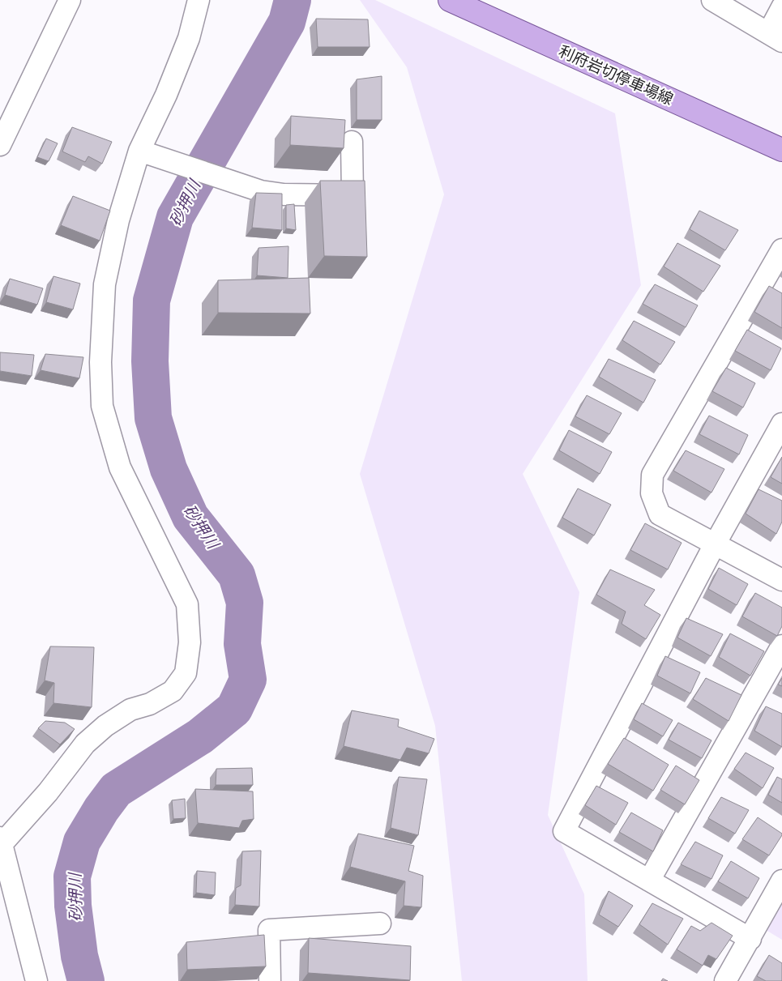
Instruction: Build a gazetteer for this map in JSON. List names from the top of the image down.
{
  "streets": {
    "main road": ["利府岩切停車場線"]
  },
  "water": ["砂押川"]
}
